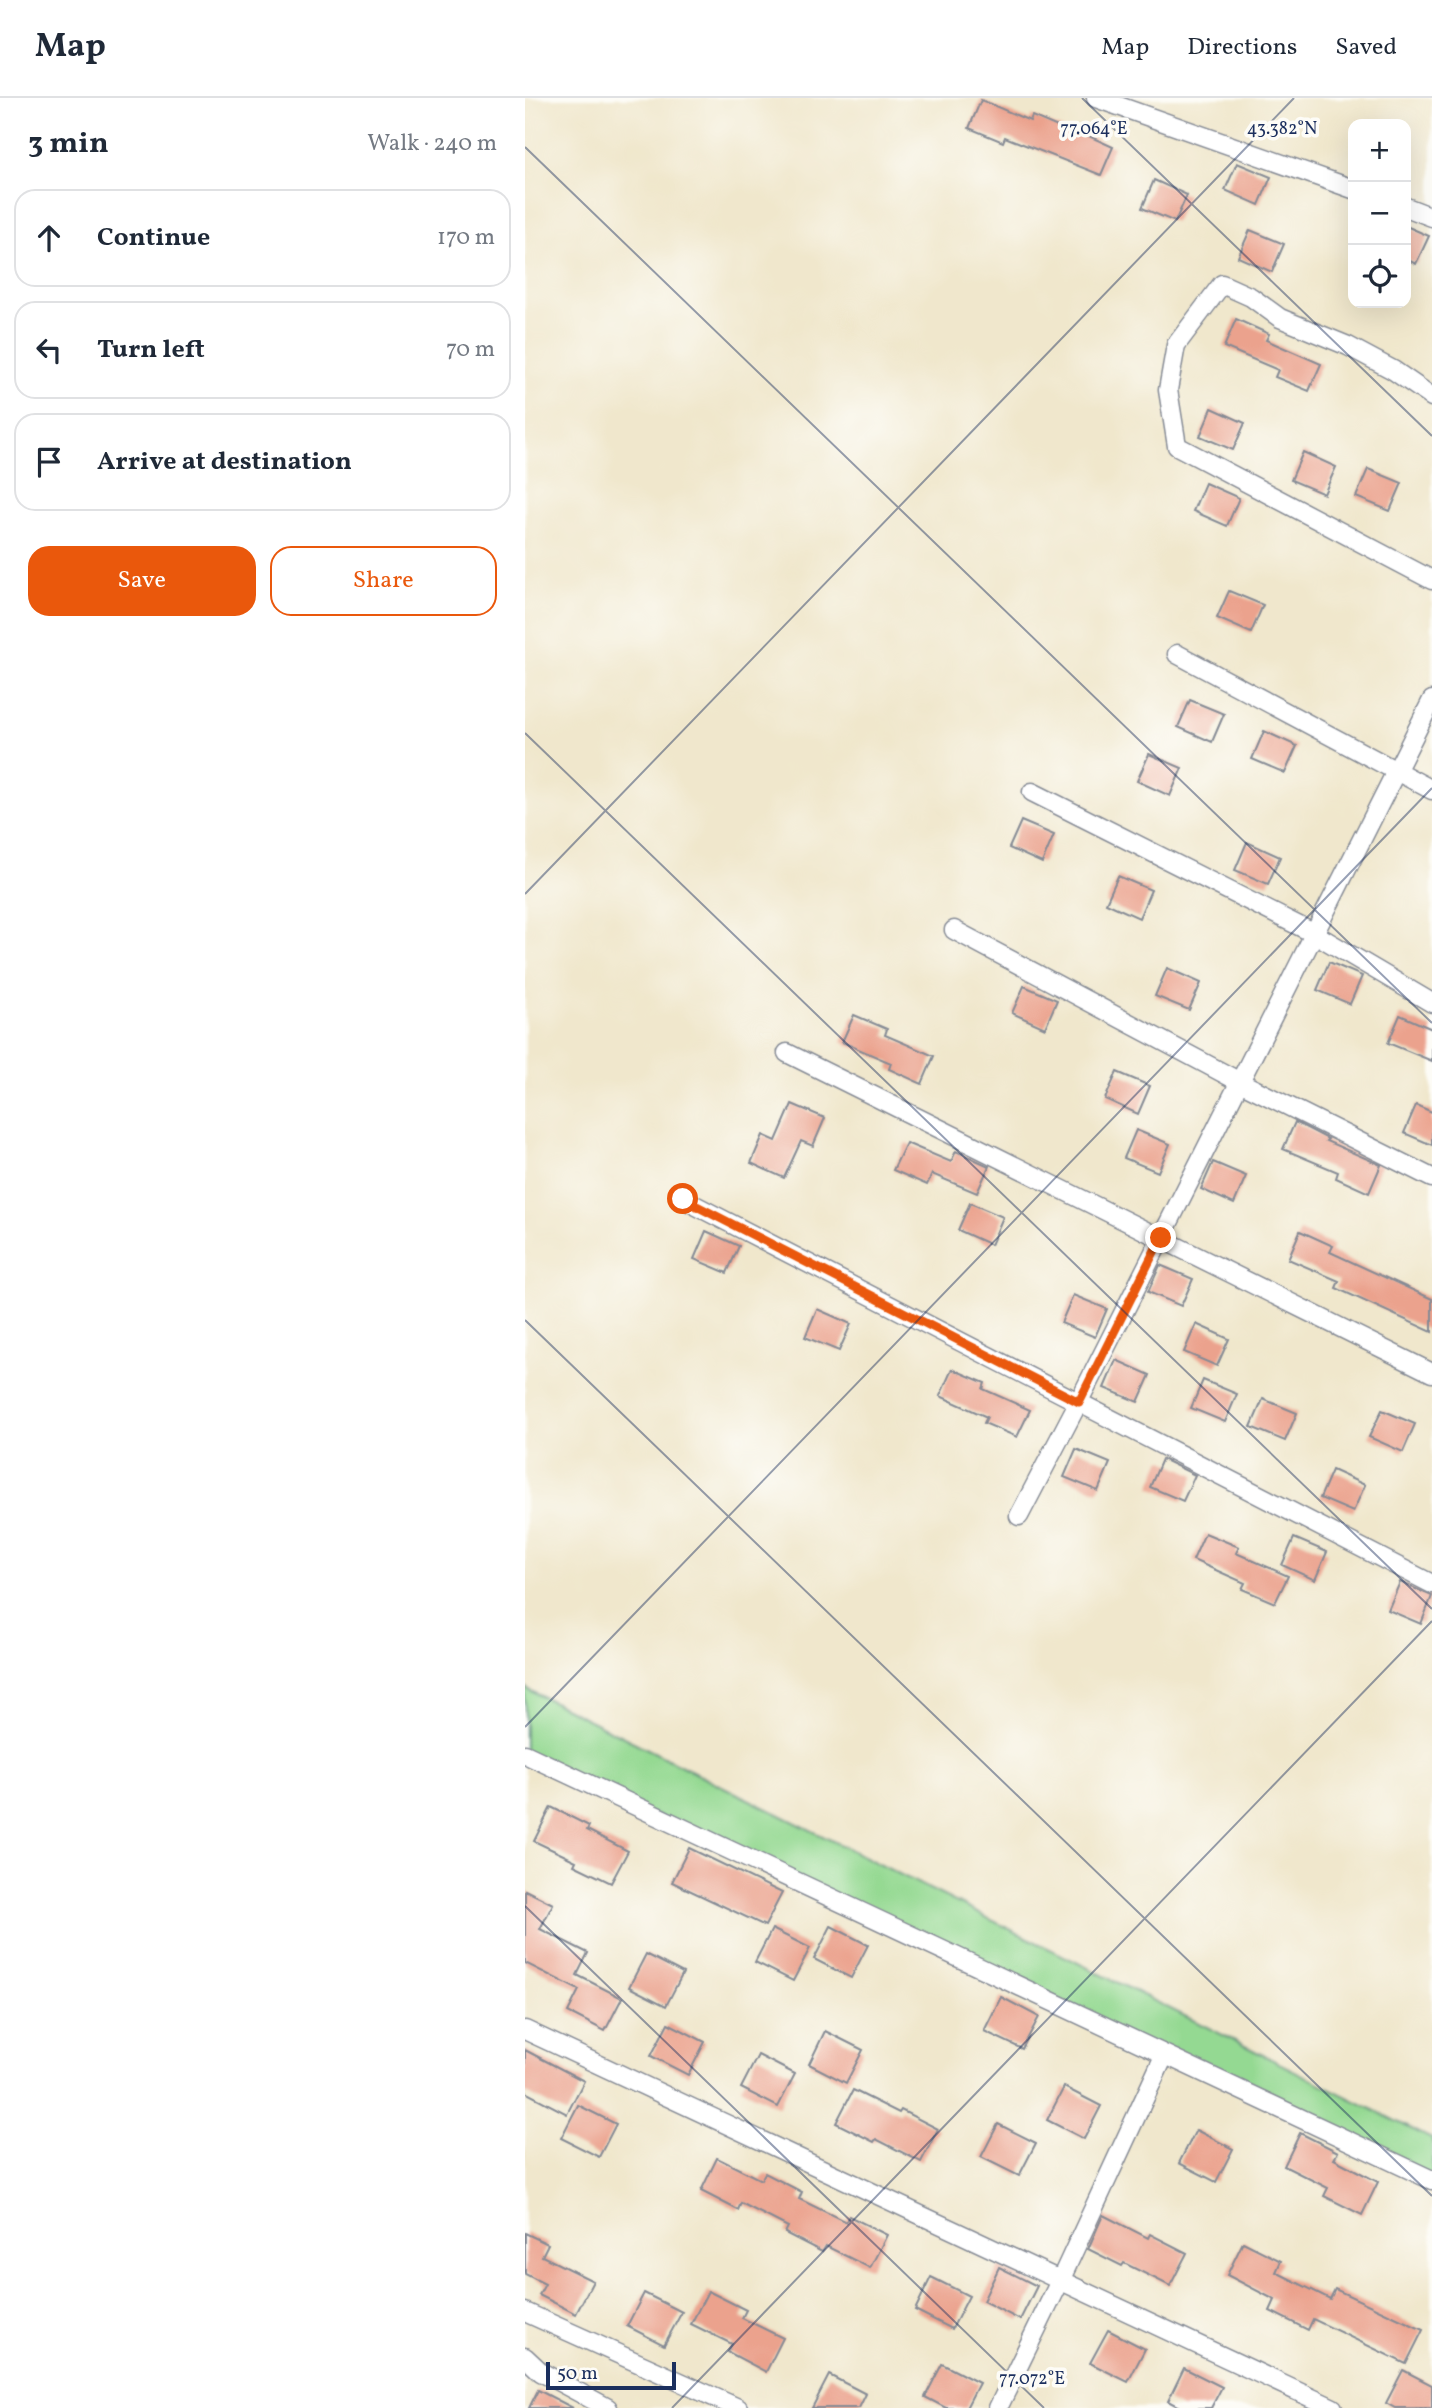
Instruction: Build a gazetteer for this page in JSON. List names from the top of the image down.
{
  "scale_bar": "50 m",
  "page": {
    "header": "Map",
    "nav": ["Map", "Directions", "Saved"],
    "heading": ["3 min", "Walk · 240 m"],
    "map_buttons": ["+", "−"],
    "list": [
      ["Continue", "170 m"],
      ["Turn left", "70 m"],
      "Arrive at destination"
    ],
    "buttons": ["Save", "Share"],
    "scale": "50 m"
  },
  "coordinates": ["77.064°E", "43.382°N", "77.072°E"]
}
